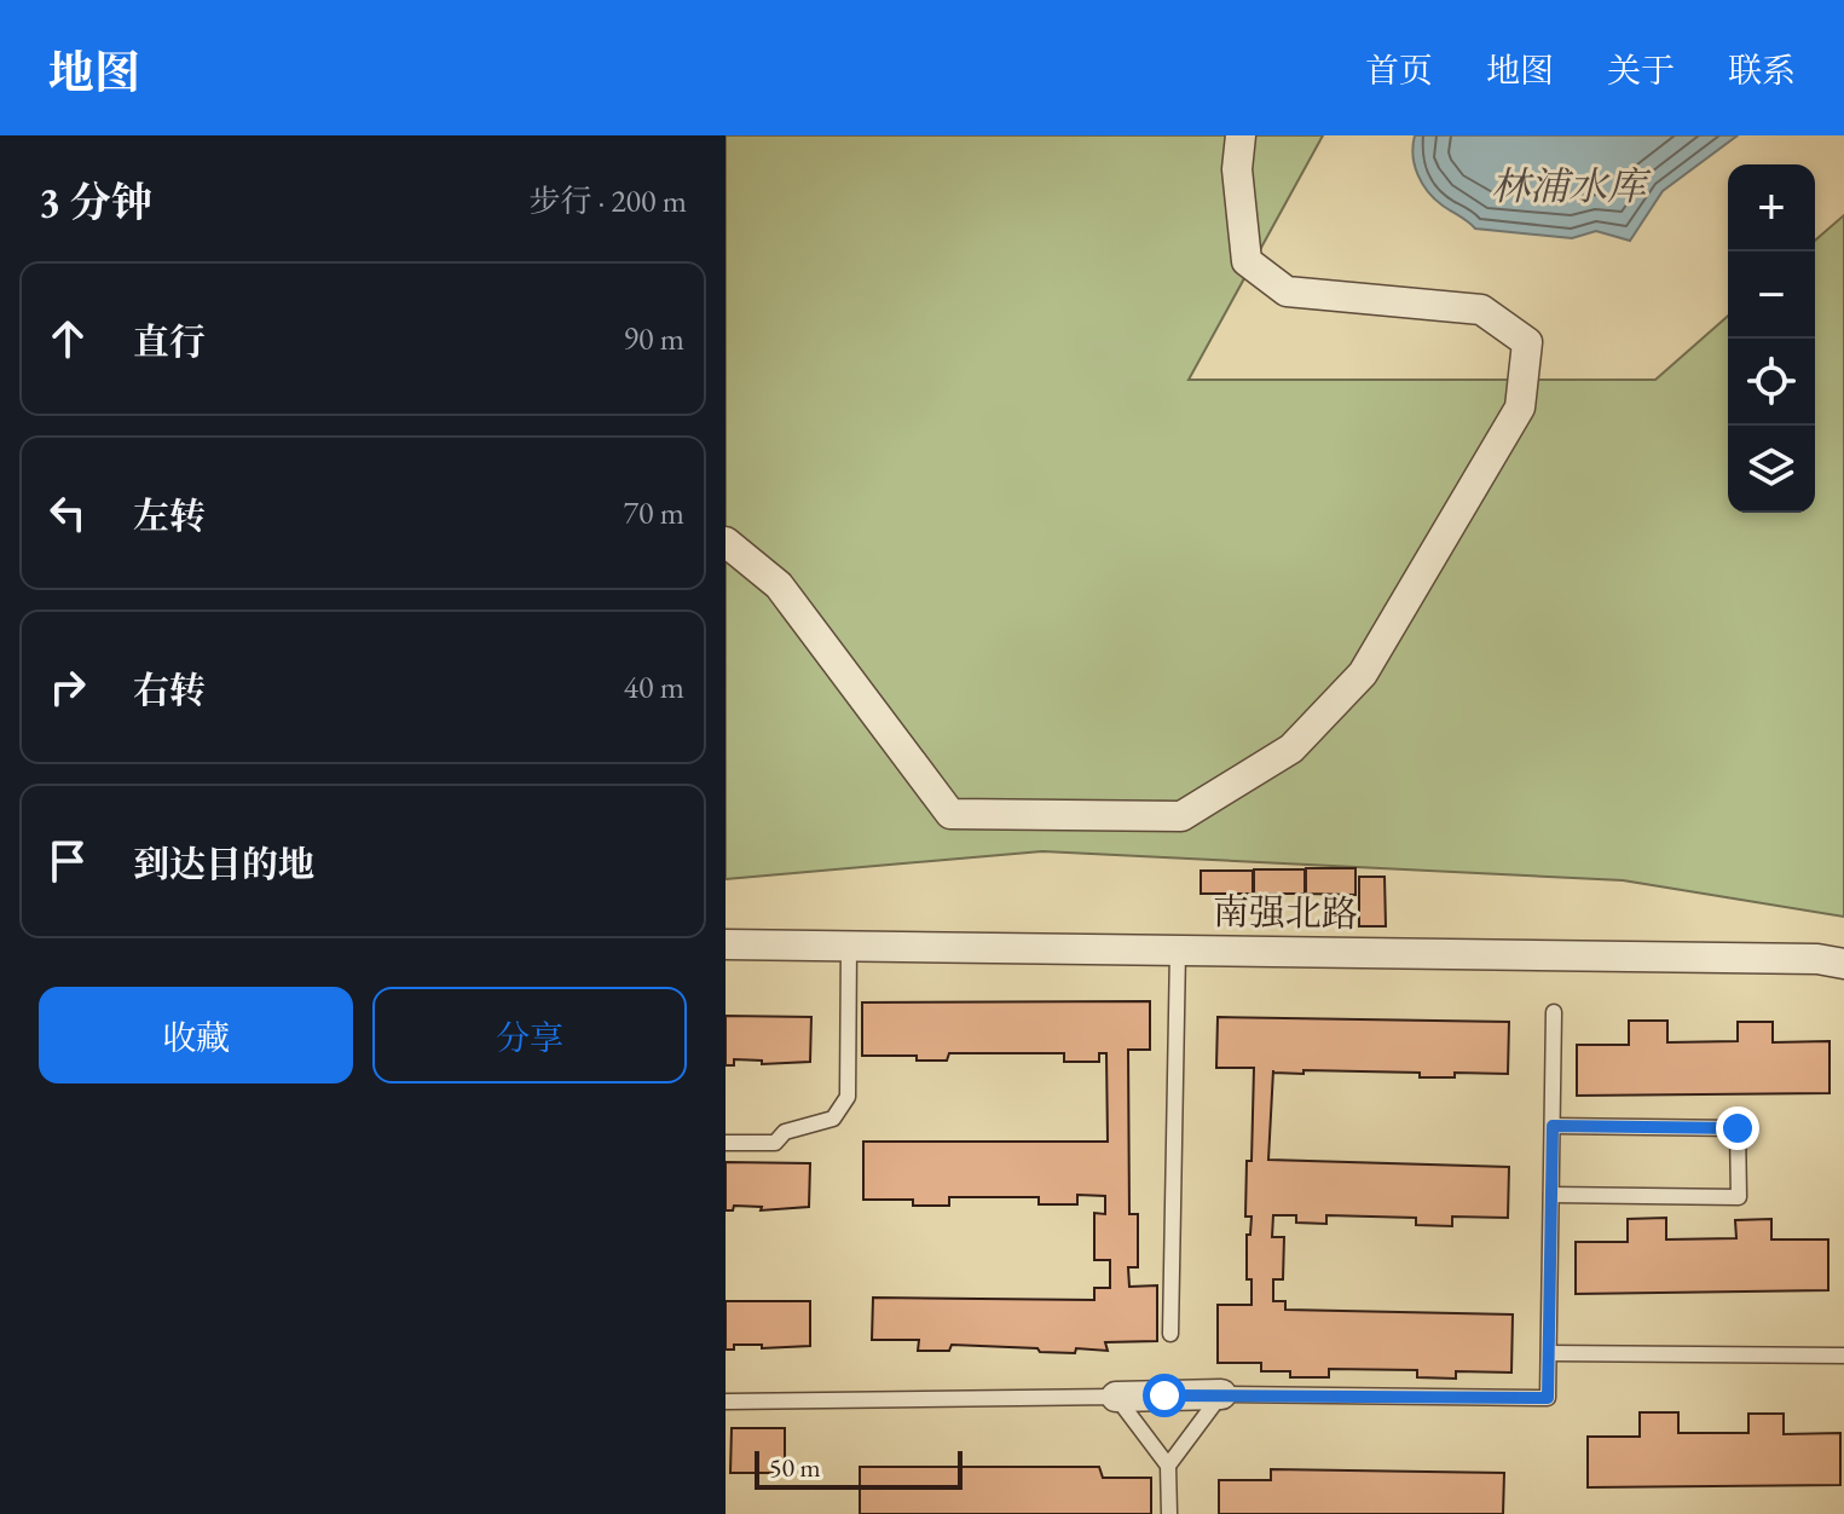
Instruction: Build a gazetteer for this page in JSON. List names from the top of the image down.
{
  "streets": {
    "street": ["南强北路"]
  },
  "water": ["林浦水库"],
  "scale_bar": "50 m",
  "page": {
    "header": "地图",
    "nav": [
      "首页",
      "地图",
      "关于",
      "联系"
    ],
    "heading": ["3 分钟", "步行 · 200 m"],
    "map_buttons": ["+", "−"],
    "list": [
      ["直行", "90 m"],
      ["左转", "70 m"],
      ["右转", "40 m"],
      "到达目的地"
    ],
    "buttons": ["收藏", "分享"],
    "scale": "50 m"
  }
}
